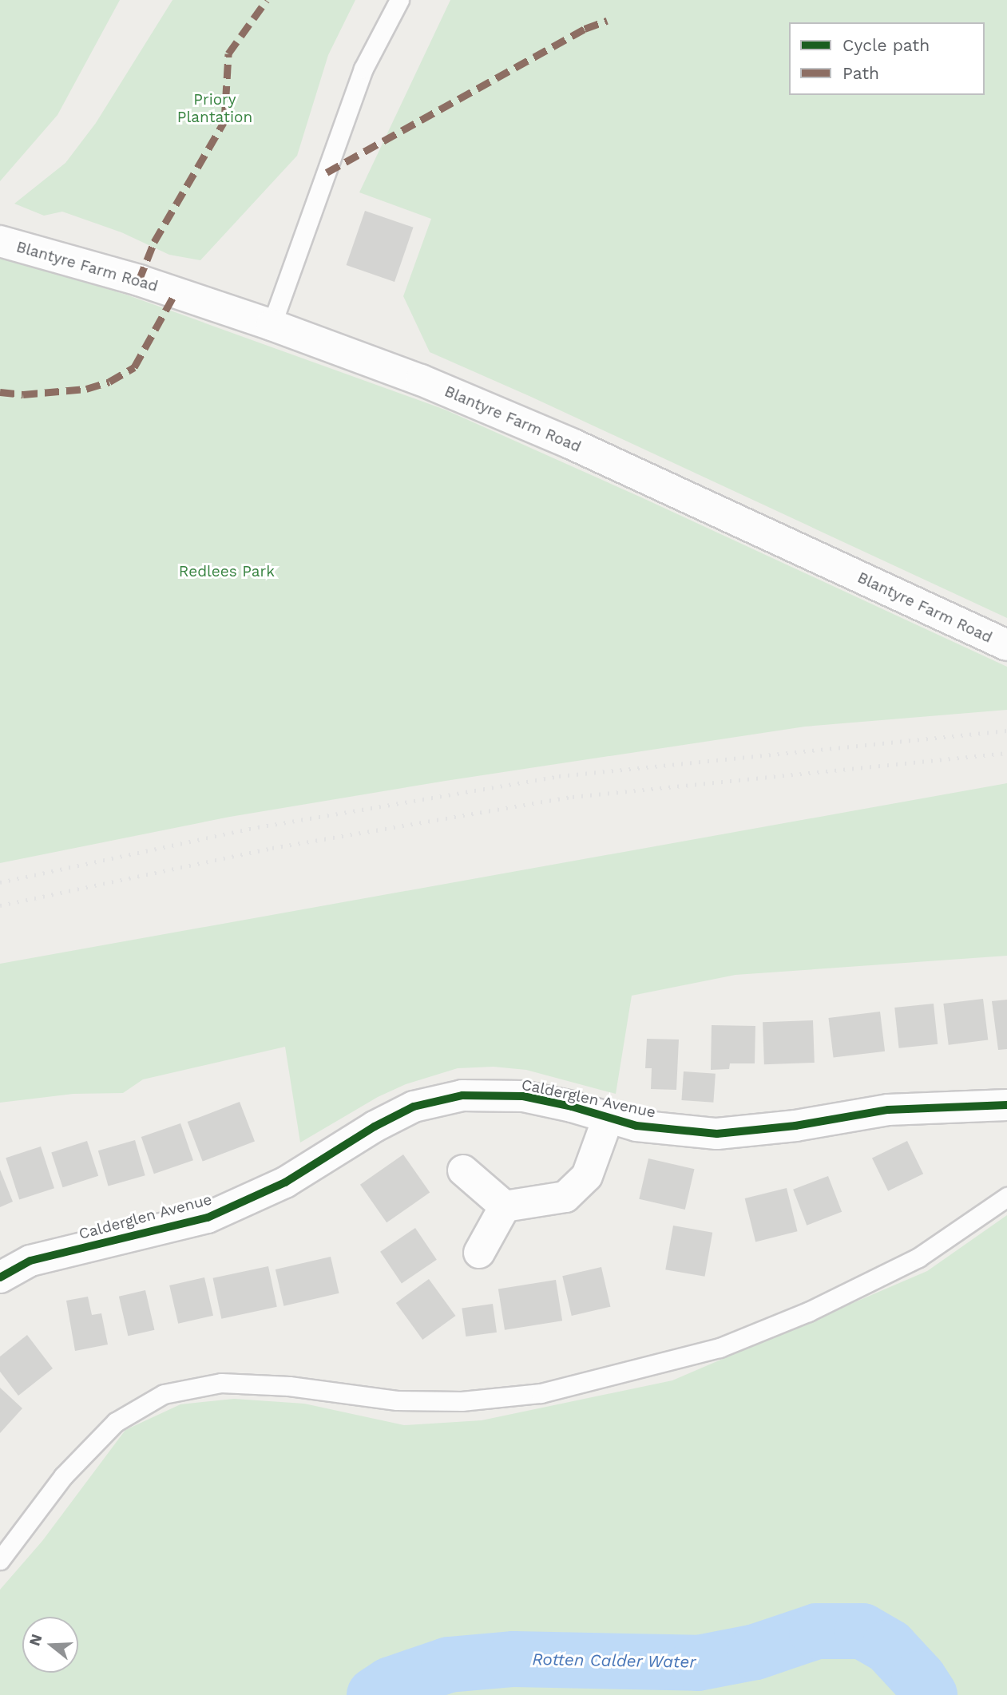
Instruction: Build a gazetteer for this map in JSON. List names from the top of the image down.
{
  "streets": {
    "street": ["Blantyre Farm Road", "Calderglen Avenue"]
  },
  "water": ["Rotten Calder Water"],
  "parks": ["Priory Plantation", "Redlees Park"],
  "legend": ["Cycle path", "Path"],
  "north": "left"
}
